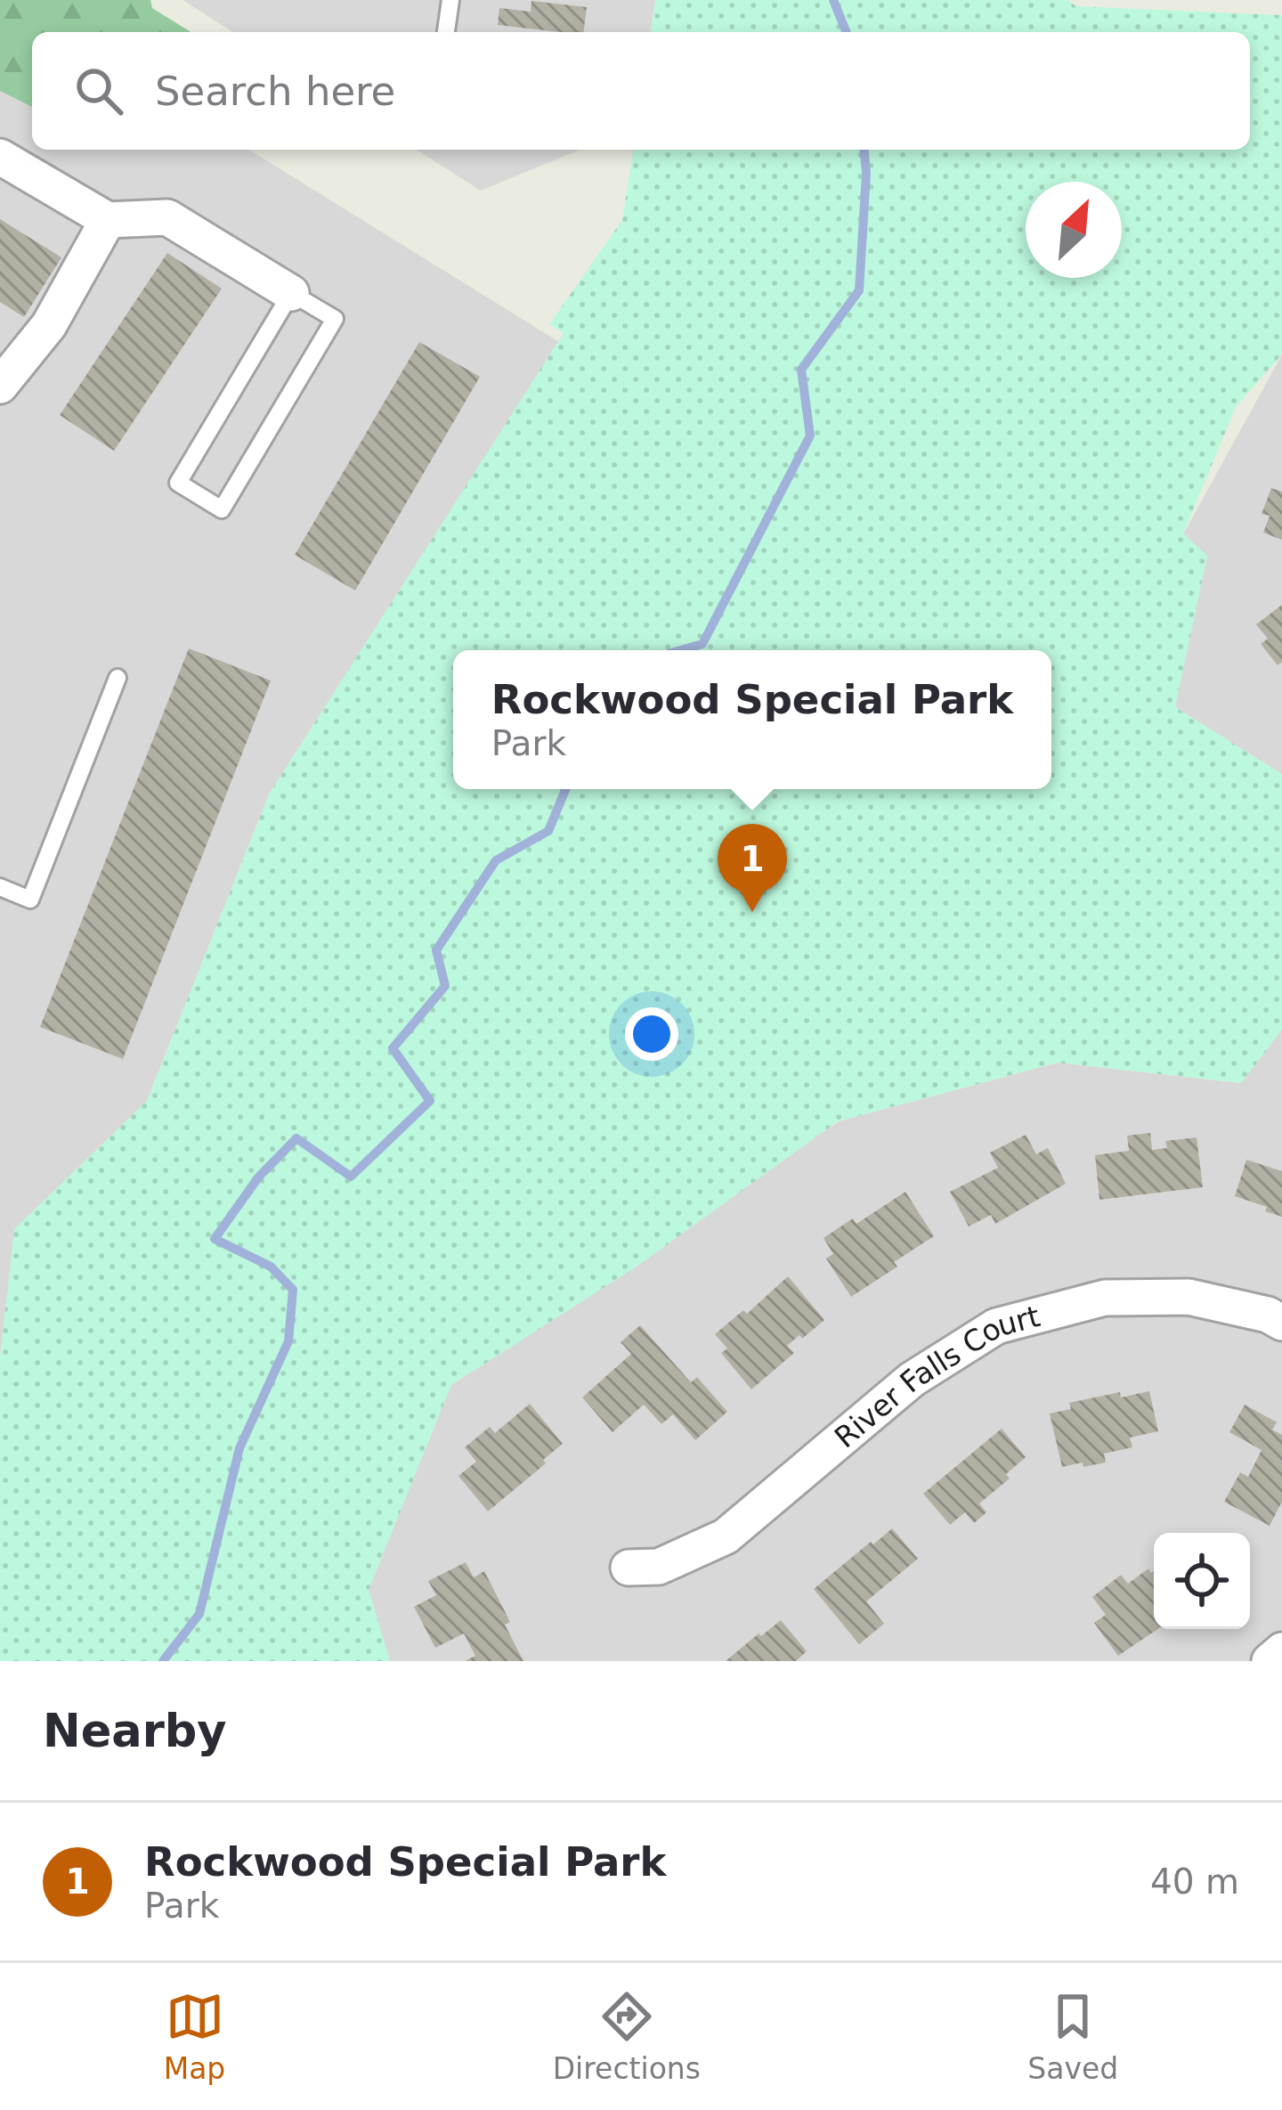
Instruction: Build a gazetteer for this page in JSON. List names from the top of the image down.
{
  "streets": {
    "street": ["River Falls Court"]
  },
  "north": "top right",
  "page": {
    "search": "Search here",
    "popup": ["Rockwood Special Park", "Park"],
    "pins": "1",
    "heading": "Nearby",
    "list": [
      {
        "mark": "1",
        "name": "Rockwood Special Park",
        "note": "Park",
        "value": "40 m"
      }
    ],
    "nav": ["Map", "Directions", "Saved"]
  }
}
